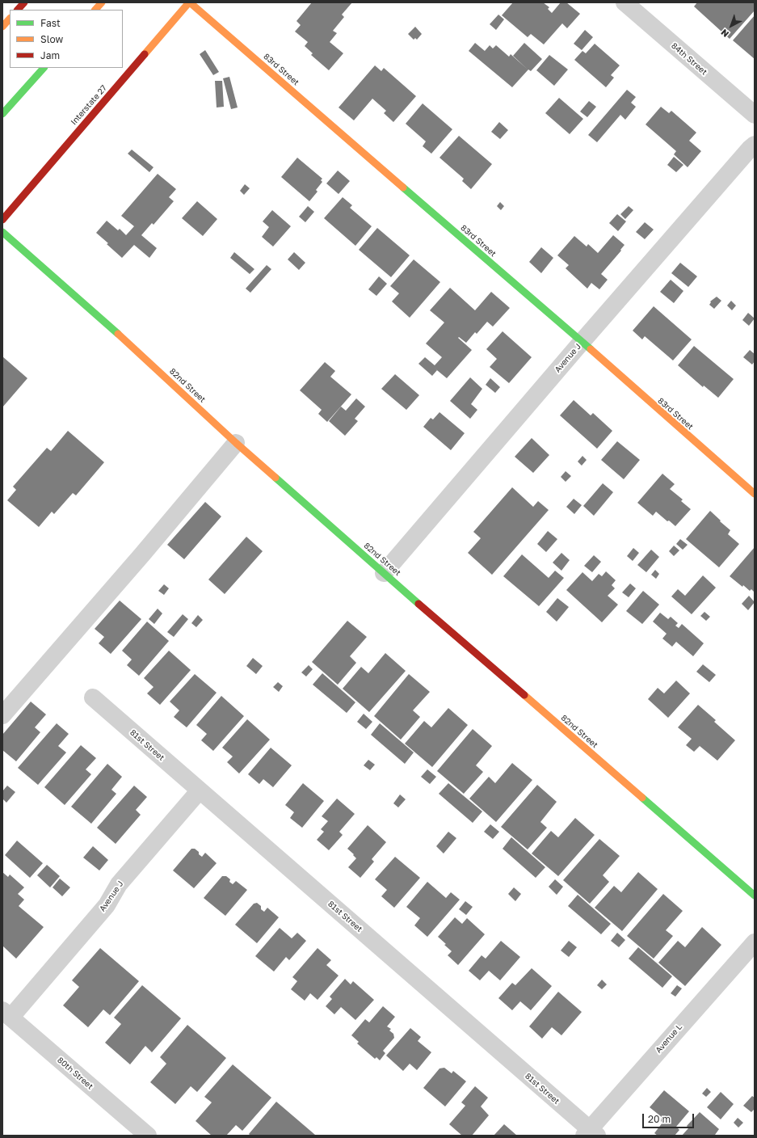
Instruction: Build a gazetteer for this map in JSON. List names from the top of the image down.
{
  "streets": {
    "main road": ["83rd Street", "Interstate 27", "82nd Street"],
    "street": [
      "84th Street",
      "Avenue J",
      "81st Street",
      "Avenue L",
      "80th Street"
    ]
  },
  "crossings": [
    ["83rd Street", "Interstate 27"],
    ["83rd Street", "Avenue J"],
    ["Avenue J", "82nd Street"],
    ["Avenue J", "81st Street"],
    ["Avenue J", "80th Street"],
    ["81st Street", "Avenue L"]
  ],
  "legend": ["Fast", "Slow", "Jam"],
  "scale_bar": "20 m",
  "north": "bottom left"
}
